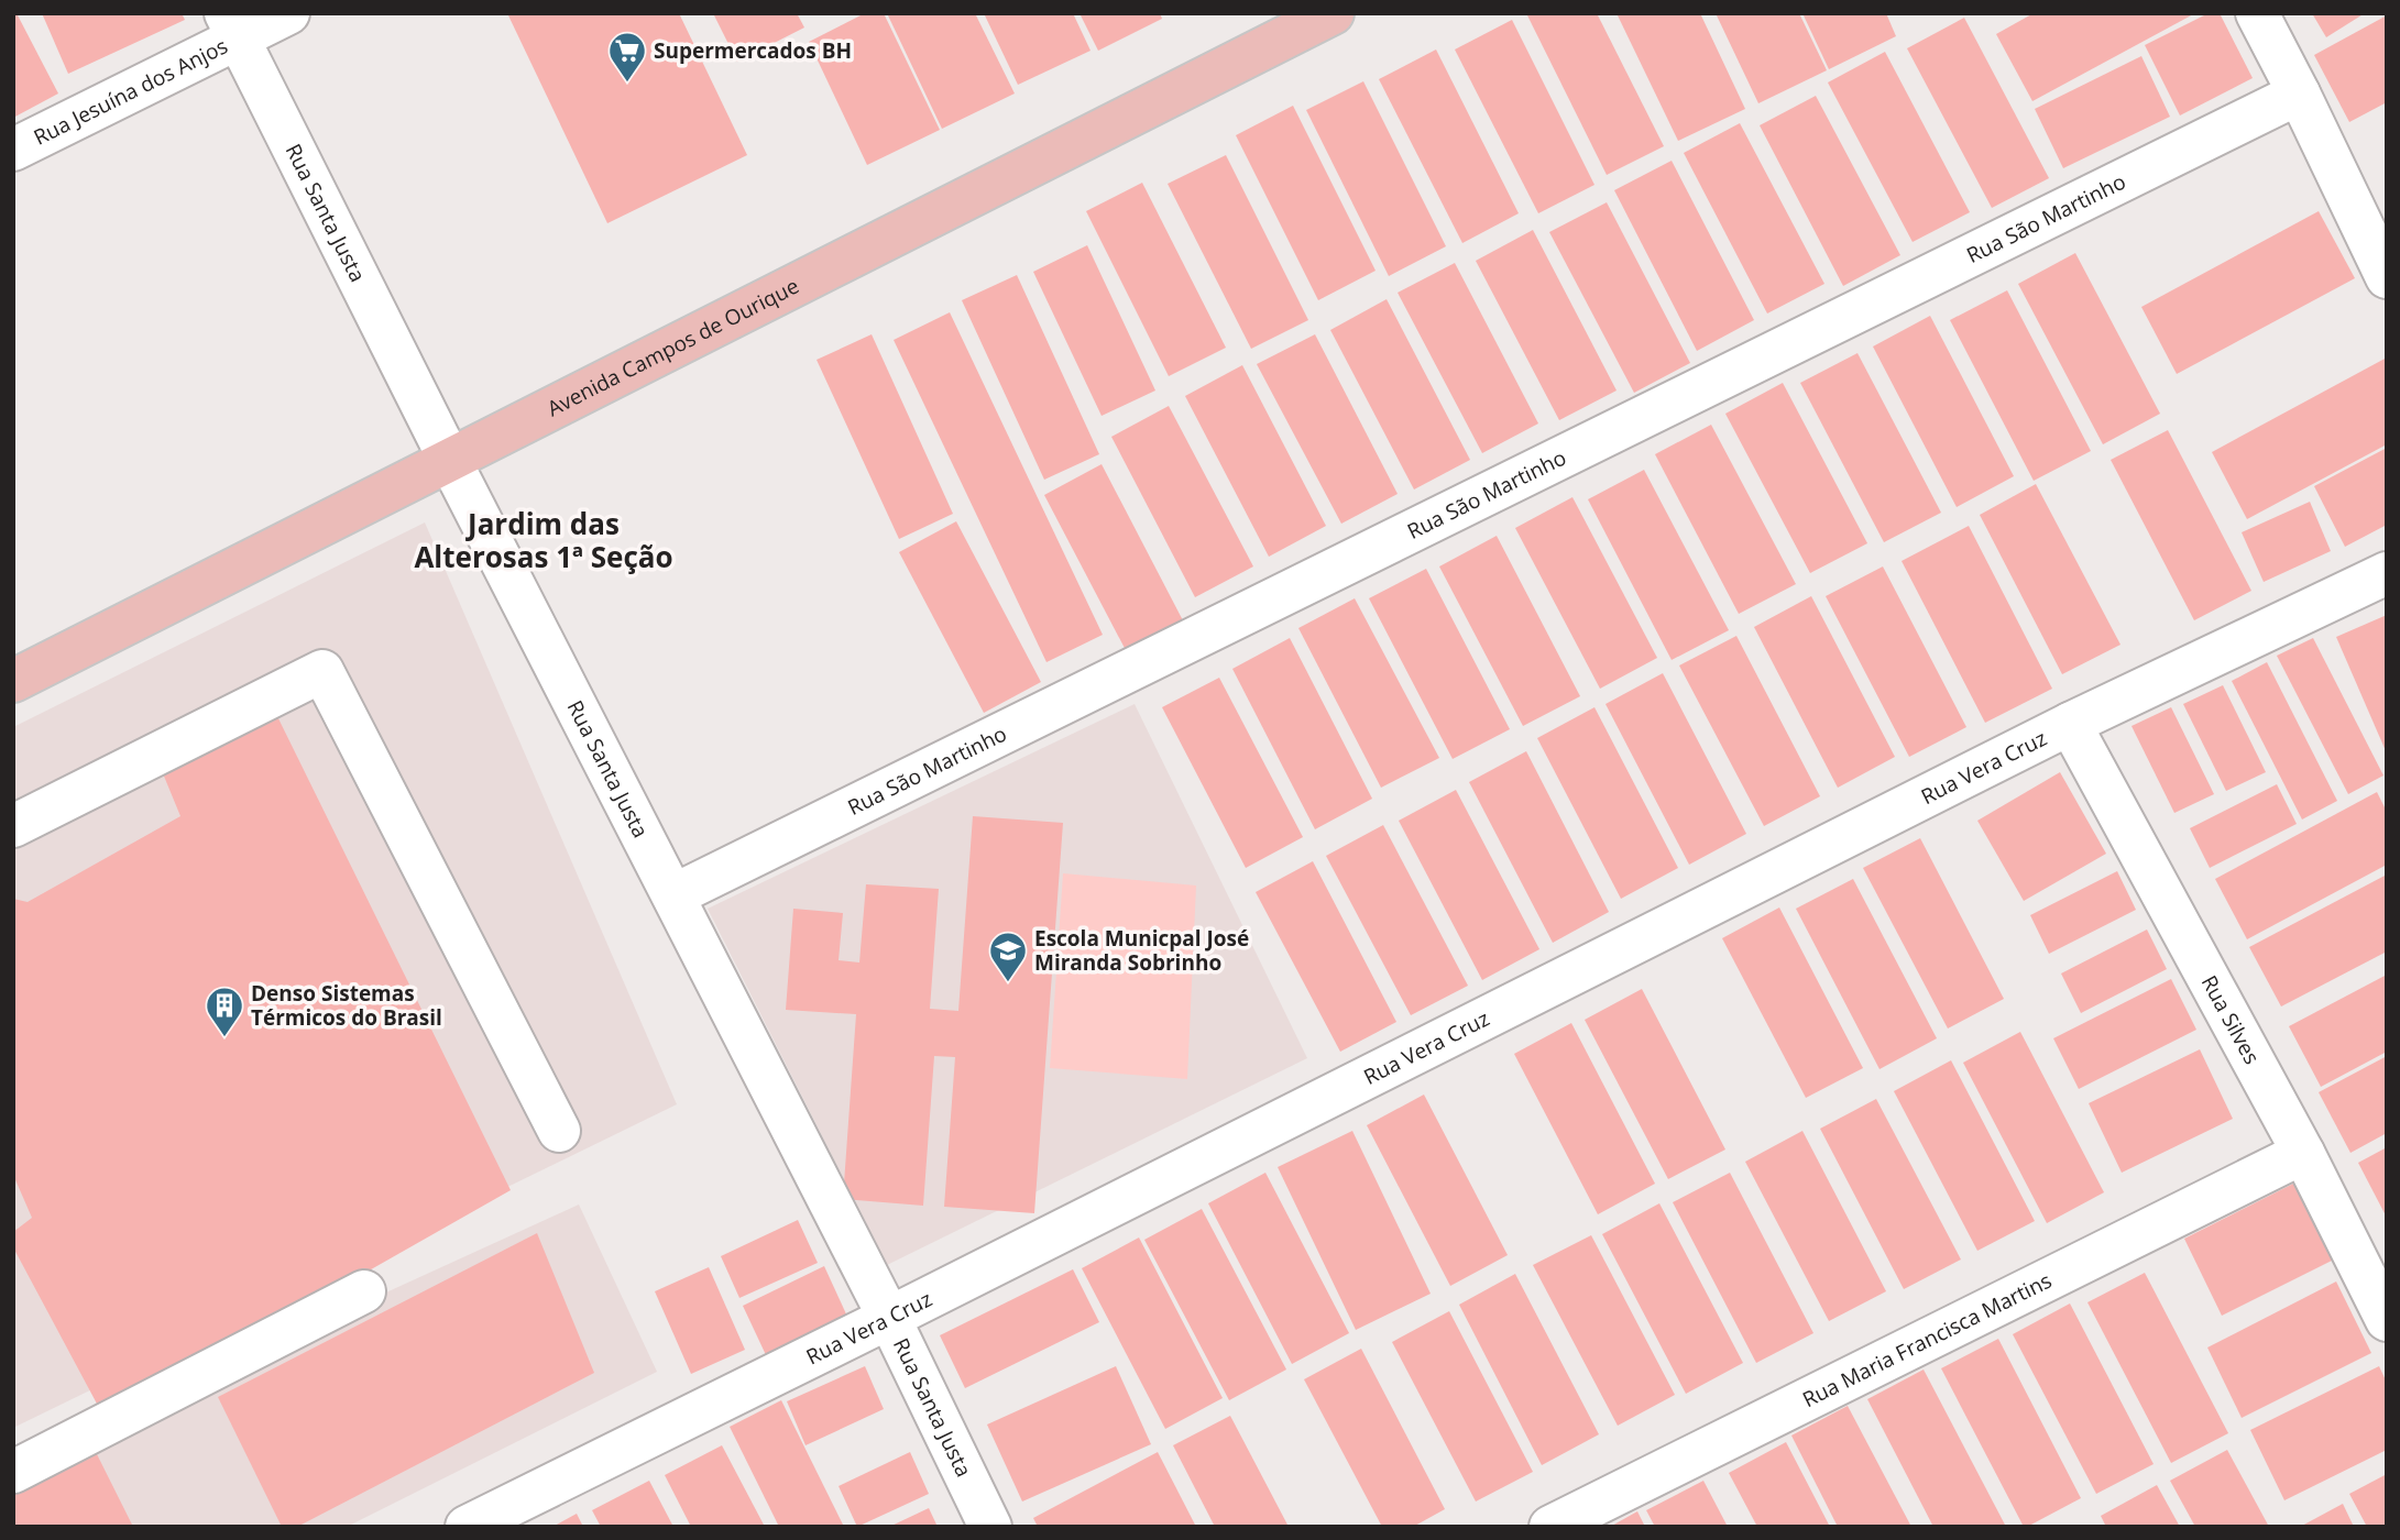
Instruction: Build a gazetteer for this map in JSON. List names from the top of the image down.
{
  "streets": {
    "main road": ["Avenida Campos de Ourique"],
    "street": [
      "Rua Jesuína dos Anjos",
      "Rua Santa Justa",
      "Rua São Martinho",
      "Rua Vera Cruz",
      "Rua Silves",
      "Rua Maria Francisca Martins"
    ]
  },
  "crossings": [
    ["Rua Jesuína dos Anjos", "Rua Santa Justa"],
    ["Rua Santa Justa", "Rua São Martinho"],
    ["Rua Santa Justa", "Avenida Campos de Ourique"],
    ["Rua Santa Justa", "Rua Vera Cruz"],
    ["Rua Vera Cruz", "Rua Silves"],
    ["Rua Silves", "Rua Maria Francisca Martins"]
  ],
  "districts": ["Jardim das Alterosas 1ª Seção"],
  "places": {
    "supermarket": ["Supermercados BH"],
    "school or university": ["Escola Municpal José Miranda Sobrinho"],
    "building": ["Denso Sistemas Térmicos do Brasil"]
  }
}
